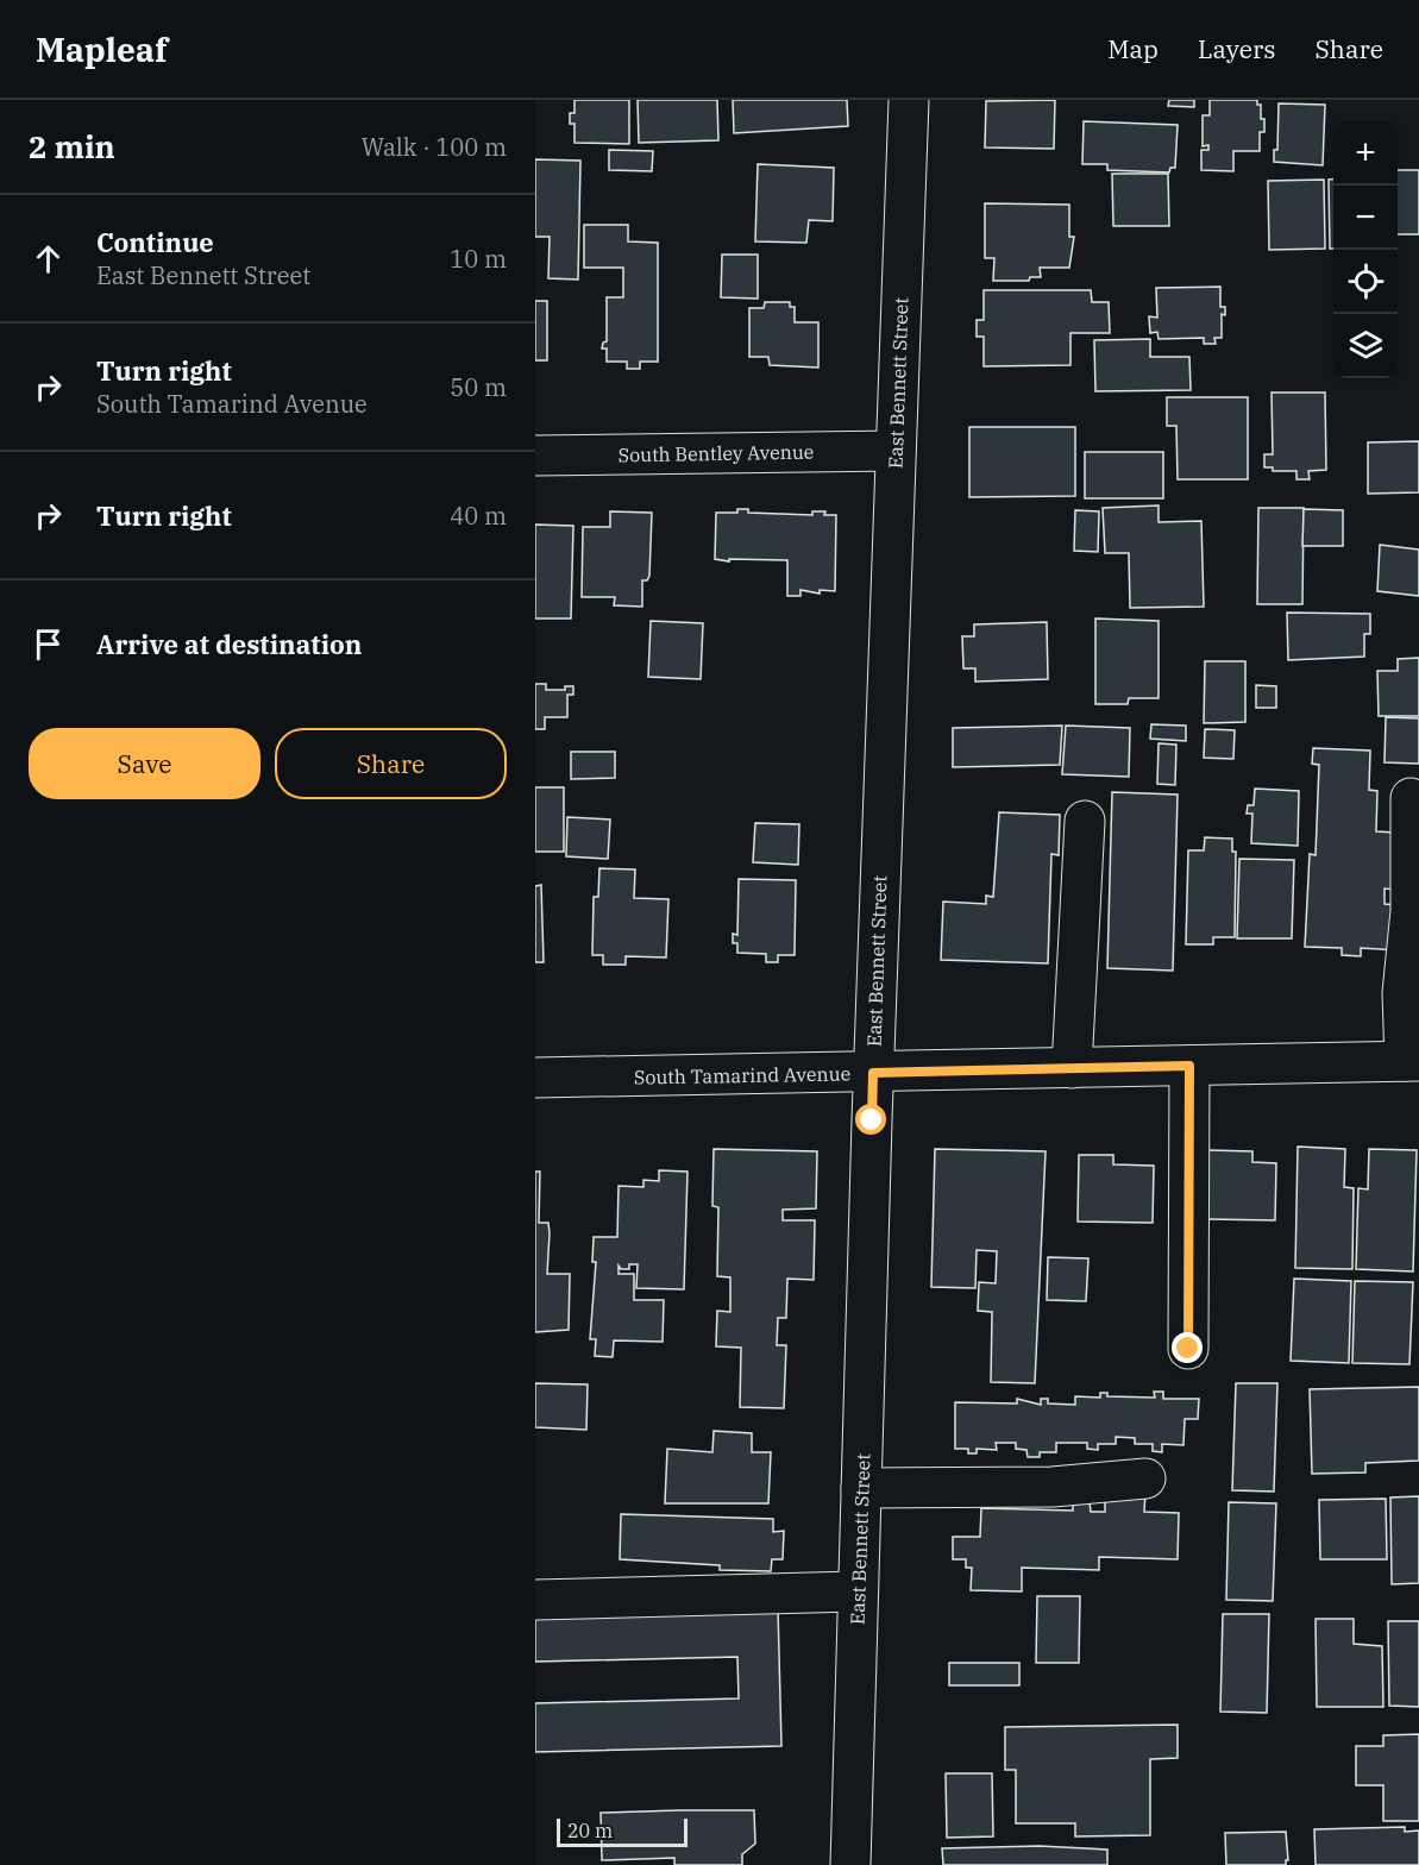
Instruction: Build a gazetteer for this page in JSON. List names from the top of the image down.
{
  "streets": {
    "street": ["East Bennett Street", "South Bentley Avenue", "South Tamarind Avenue"]
  },
  "crossings": [
    ["East Bennett Street", "South Bentley Avenue"],
    ["East Bennett Street", "South Tamarind Avenue"]
  ],
  "scale_bar": "20 m",
  "page": {
    "header": "Mapleaf",
    "nav": ["Map", "Layers", "Share"],
    "heading": ["2 min", "Walk · 100 m"],
    "map_buttons": ["+", "−"],
    "list": [
      ["Continue", "East Bennett Street", "10 m"],
      ["Turn right", "South Tamarind Avenue", "50 m"],
      ["Turn right", "40 m"],
      "Arrive at destination"
    ],
    "buttons": ["Save", "Share"],
    "scale": "20 m"
  }
}
